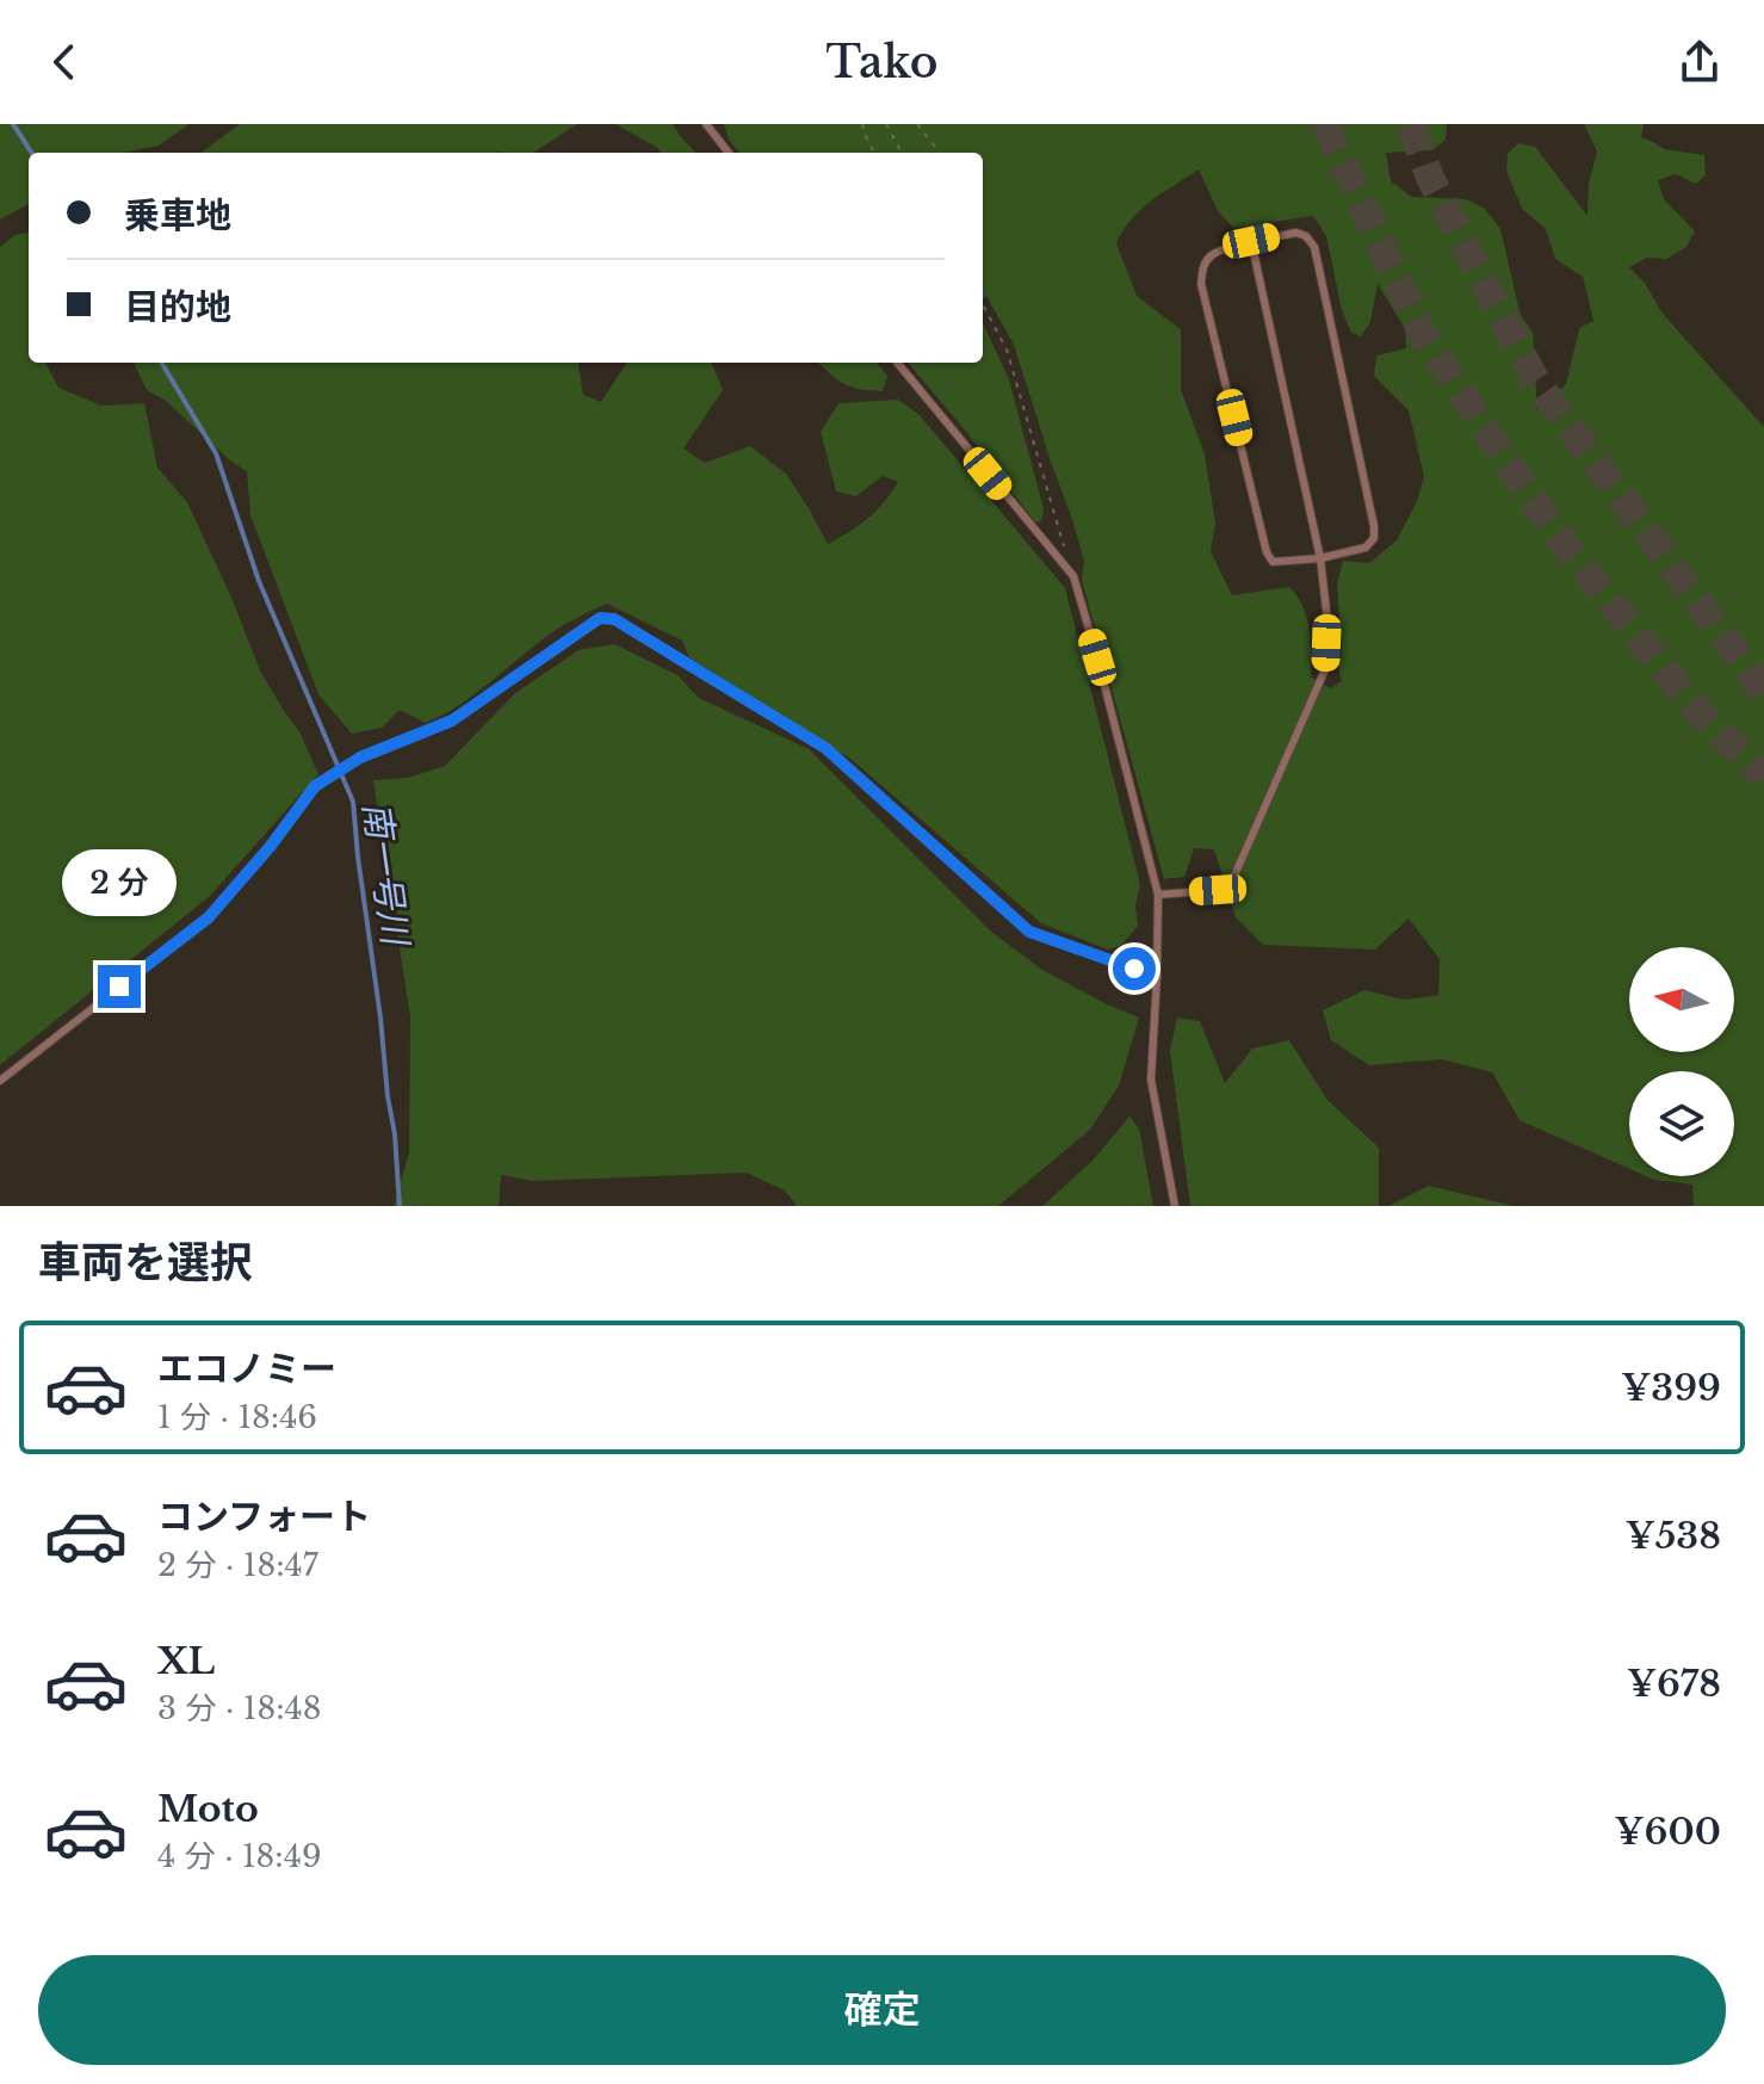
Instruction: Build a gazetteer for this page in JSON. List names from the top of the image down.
{
  "water": ["南一号川"],
  "north": "left",
  "page": {
    "header": "Tako",
    "banner": ["乗車地", "目的地"],
    "bubble": "2 分",
    "heading": "車両を選択",
    "list": [
      {
        "name": "エコノミー",
        "note": "1 分 · 18:46",
        "value": "¥399"
      },
      {
        "name": "コンフォート",
        "note": "2 分 · 18:47",
        "value": "¥538"
      },
      {
        "name": "XL",
        "note": "3 分 · 18:48",
        "value": "¥678"
      },
      {
        "name": "Moto",
        "note": "4 分 · 18:49",
        "value": "¥600"
      }
    ],
    "buttons": "確定"
  }
}
